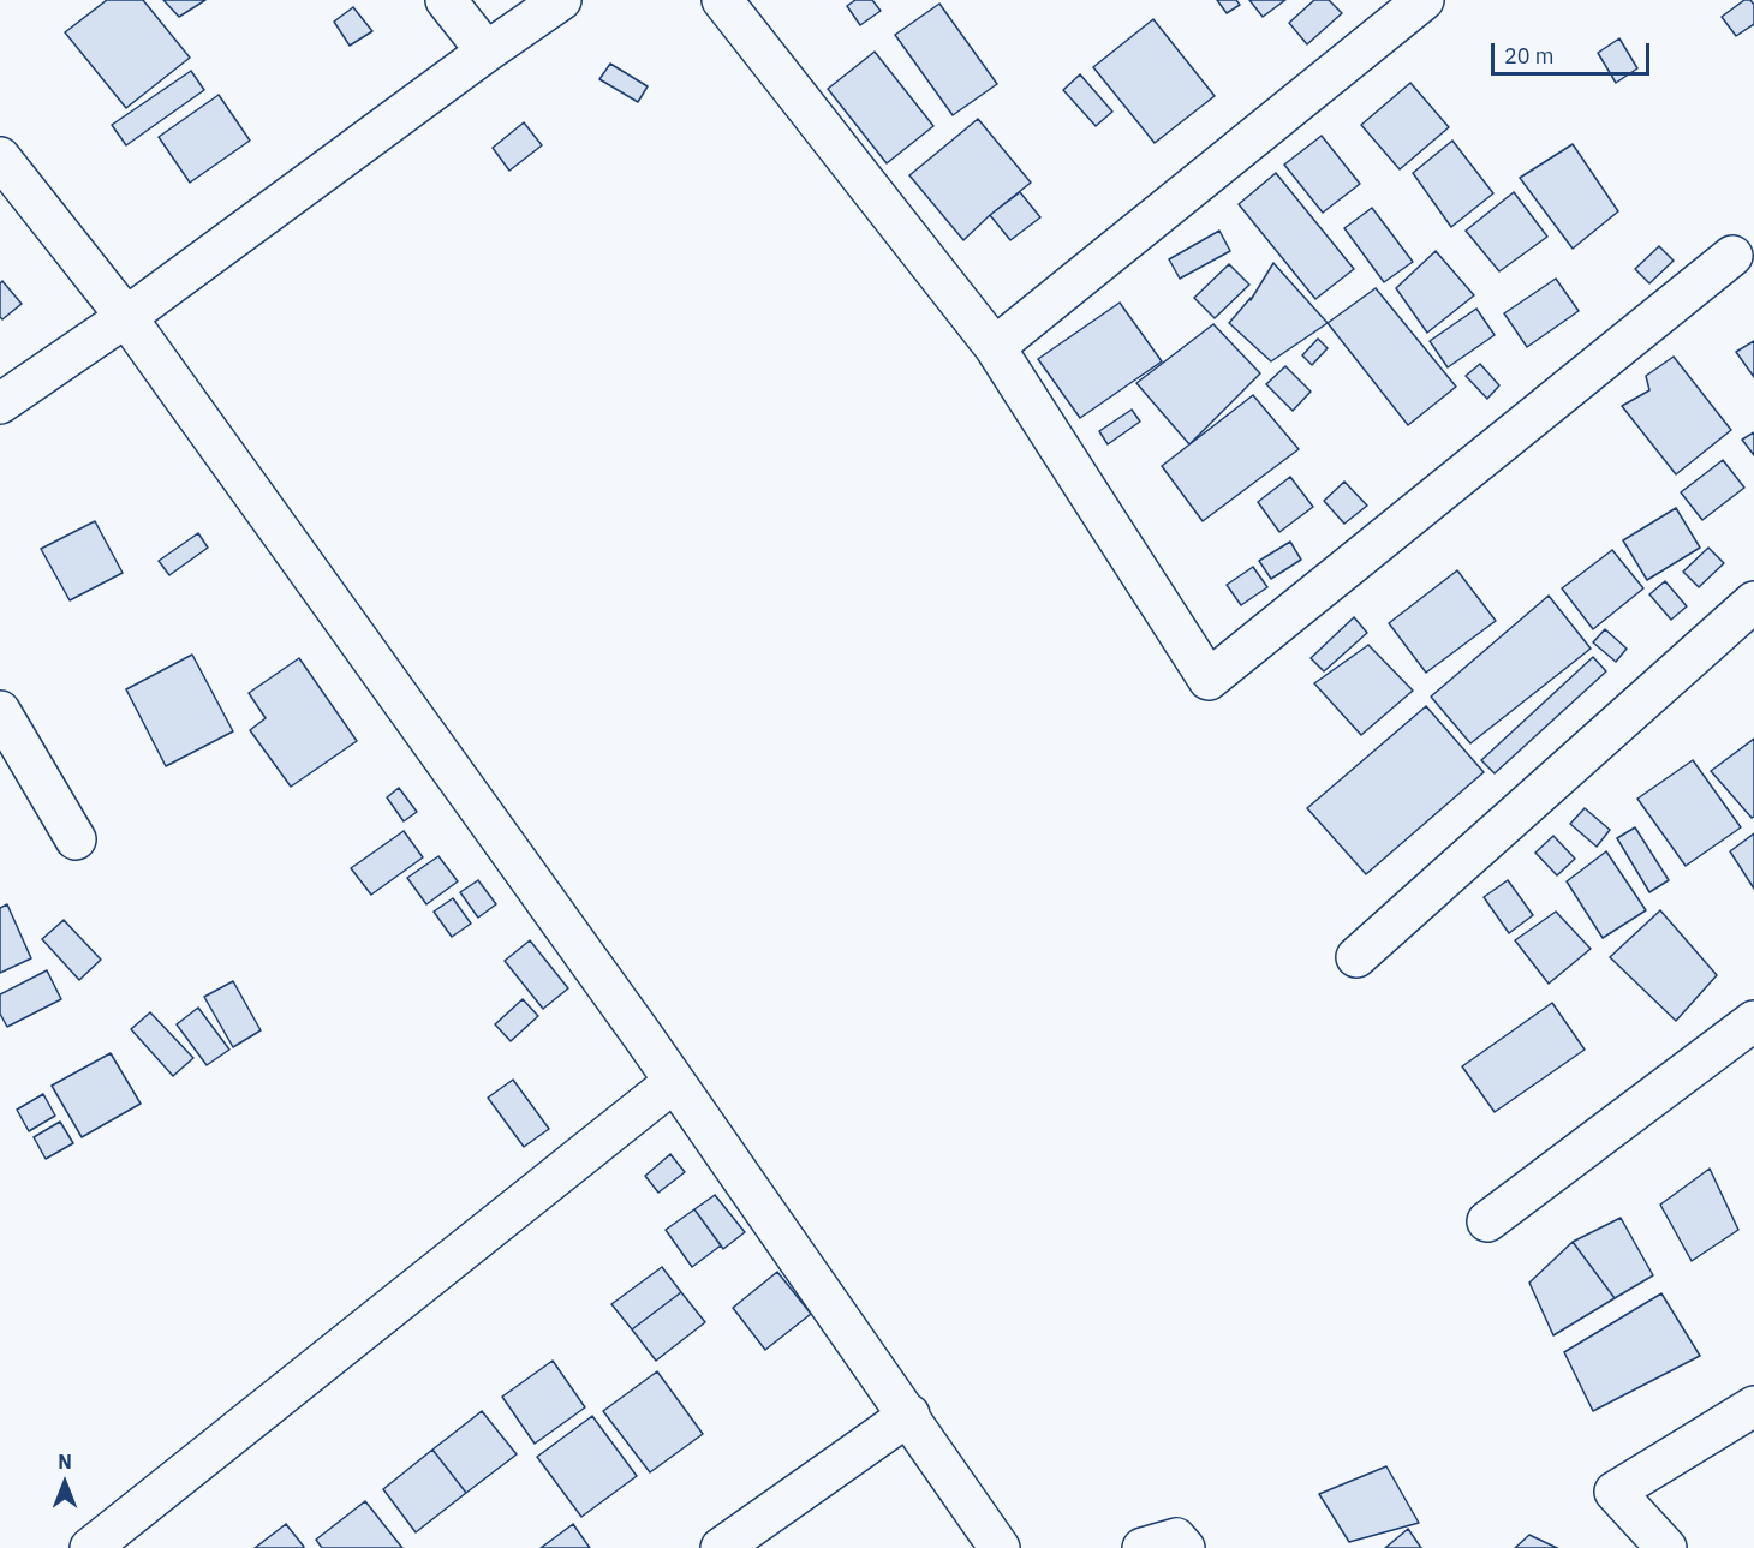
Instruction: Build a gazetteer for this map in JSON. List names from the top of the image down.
{
  "scale_bar": "20 m",
  "north": "top"
}
